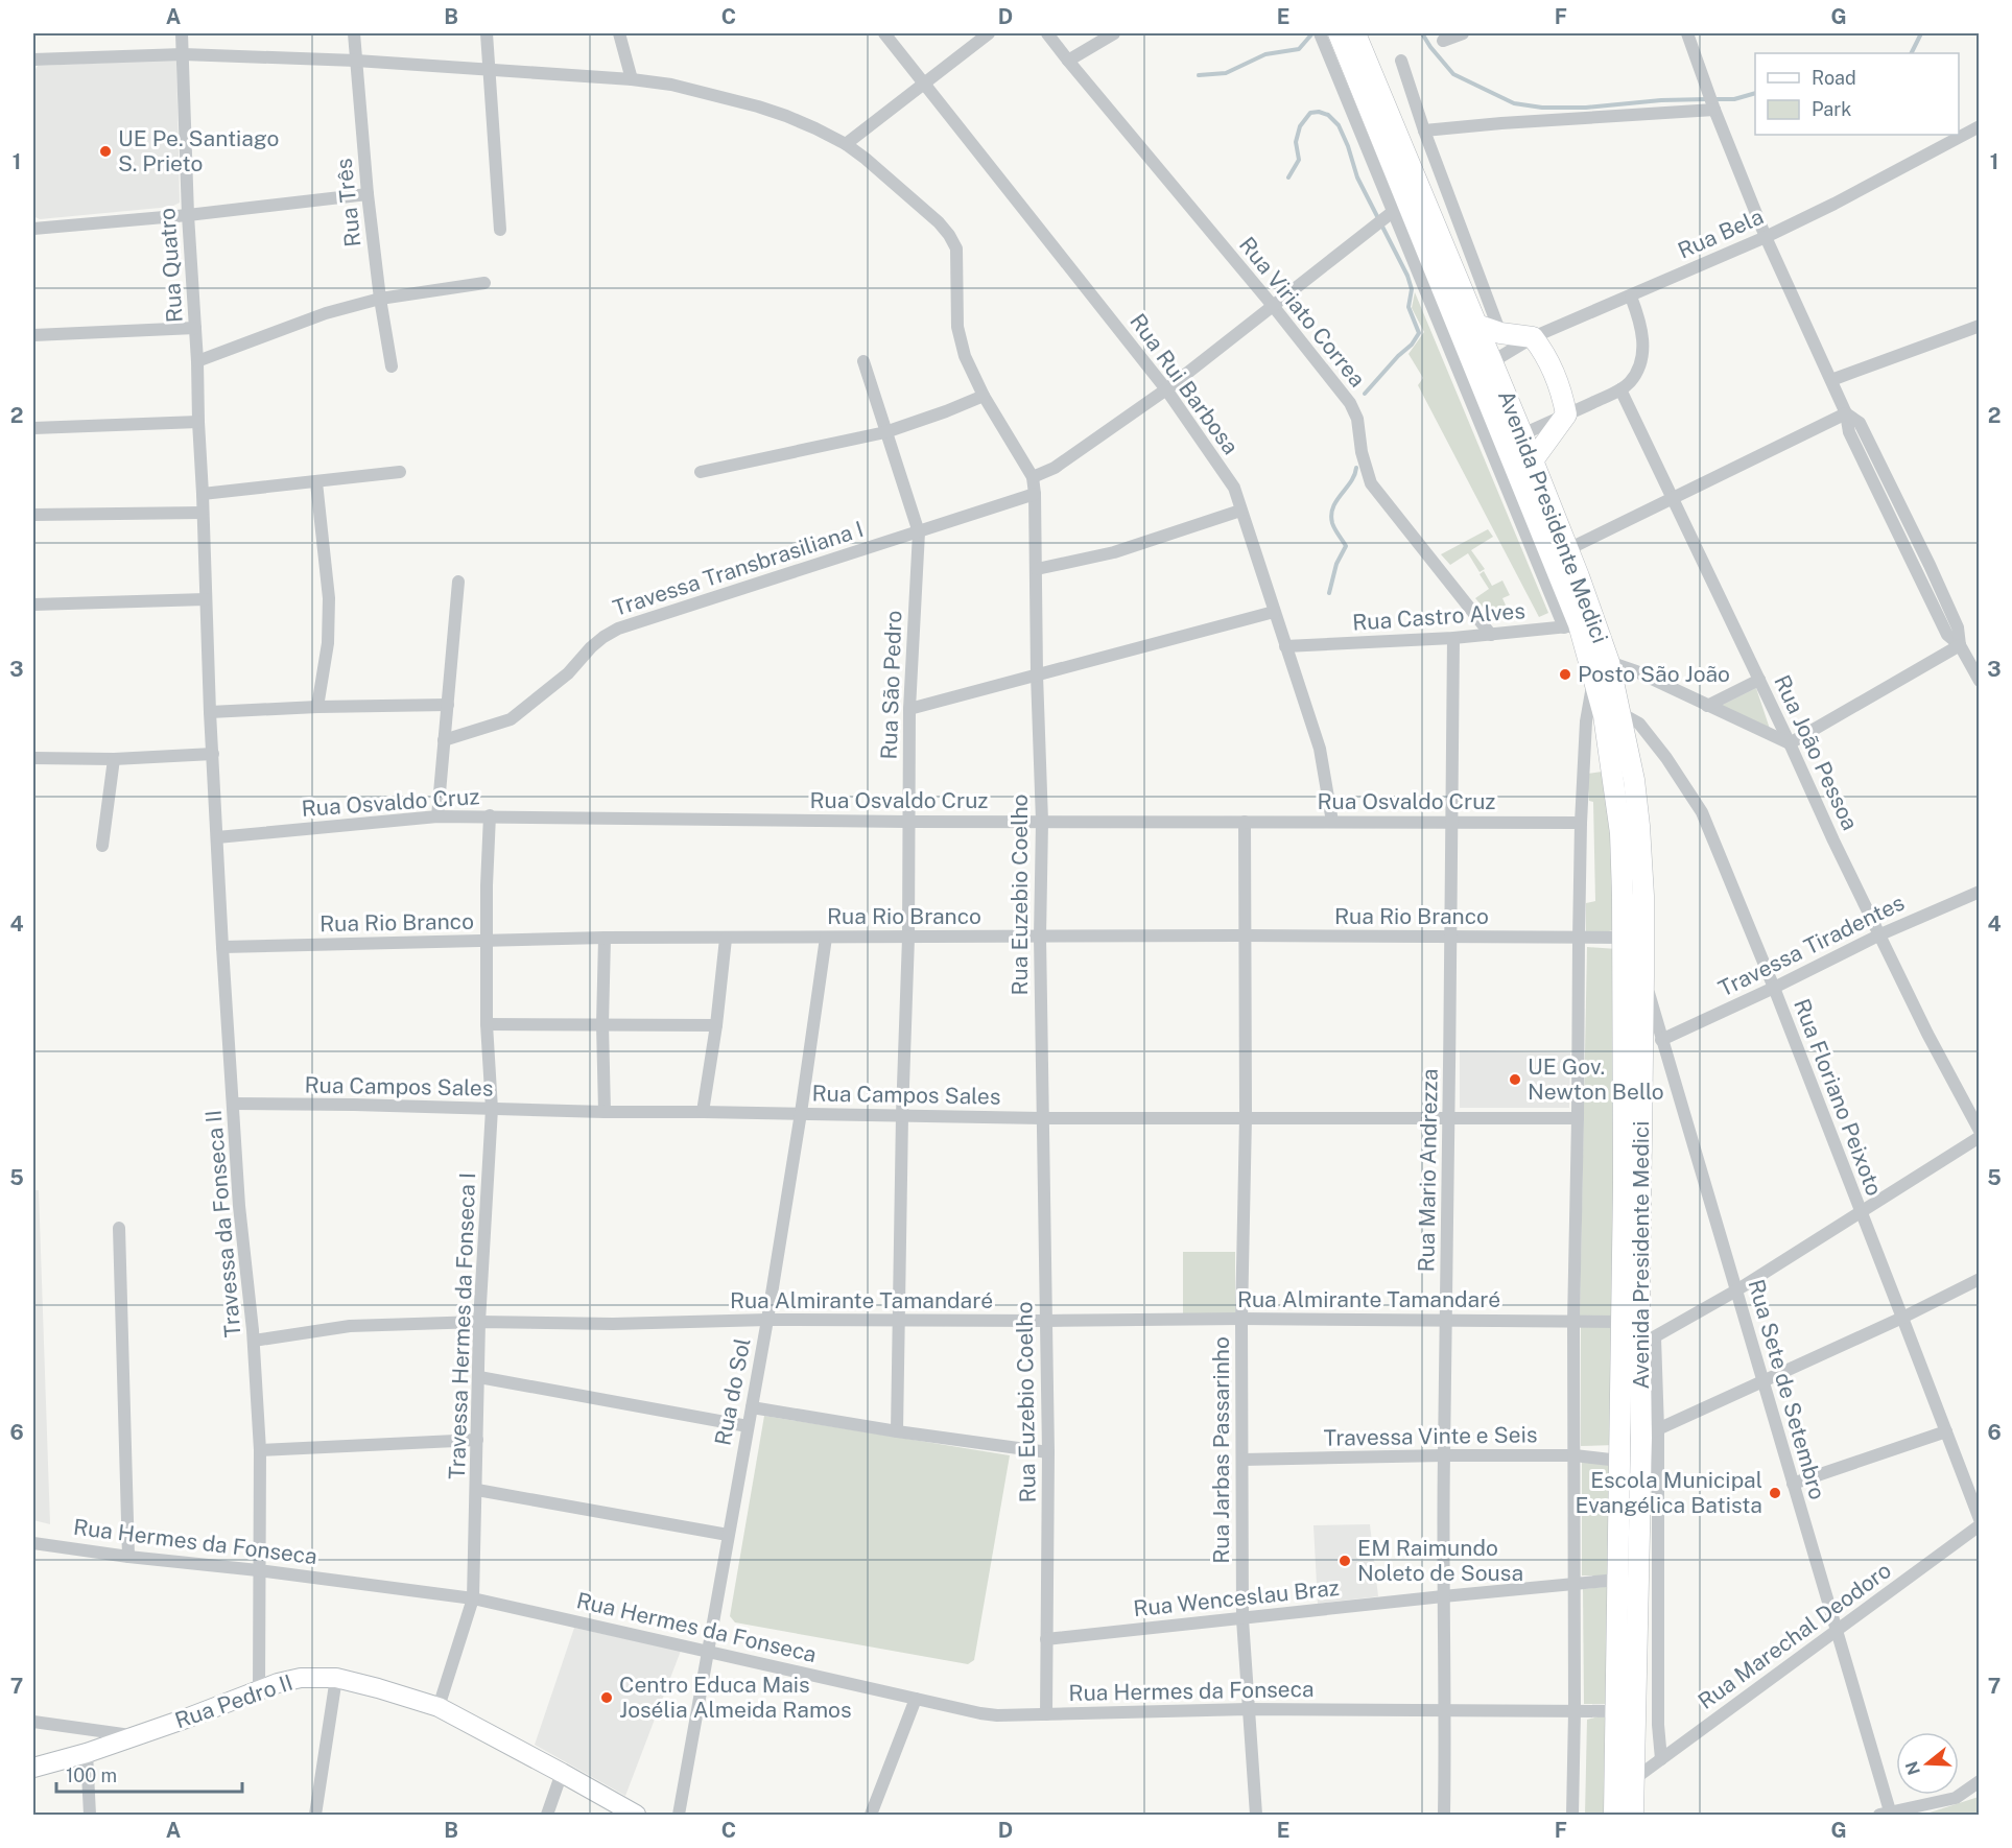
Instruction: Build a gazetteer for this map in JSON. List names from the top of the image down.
{
  "streets": {
    "main road": ["Avenida Presidente Medici"],
    "street": [
      "Rua Três",
      "Rua Bela",
      "Rua Quatro",
      "Rua Viriato Correa",
      "Rua Rui Barbosa",
      "Travessa Transbrasiliana I",
      "Rua Castro Alves",
      "Rua São Pedro",
      "Rua João Pessoa",
      "Rua Osvaldo Cruz",
      "Rua Euzebio Coelho",
      "Rua Rio Branco",
      "Travessa Tiradentes",
      "Rua Campos Sales",
      "Rua Floriano Peixoto",
      "Rua Mario Andrezza",
      "Travessa da Fonseca II",
      "Rua Almirante Tamandaré",
      "Travessa Hermes da Fonseca I",
      "Rua Sete de Setembro",
      "Rua do Sol",
      "Travessa Vinte e Seis",
      "Rua Jarbas Passarinho",
      "Rua Hermes da Fonseca",
      "Rua Wenceslau Braz",
      "Rua Marechal Deodoro",
      "Rua Pedro II"
    ]
  },
  "crossings": [
    ["Rua Três", "Rua Euzebio Coelho"],
    ["Rua Bela", "Avenida Presidente Medici"],
    ["Rua Quatro", "Rua Euzebio Coelho"],
    ["Rua Quatro", "Travessa da Fonseca II"],
    ["Rua Viriato Correa", "Rua Castro Alves"],
    ["Rua Rui Barbosa", "Rua Castro Alves"],
    ["Rua Rui Barbosa", "Rua Osvaldo Cruz"],
    ["Avenida Presidente Medici", "Rua Castro Alves"],
    ["Avenida Presidente Medici", "Rua Osvaldo Cruz"],
    ["Avenida Presidente Medici", "Rua Rio Branco"],
    ["Avenida Presidente Medici", "Rua Campos Sales"],
    ["Avenida Presidente Medici", "Rua Floriano Peixoto"],
    ["Avenida Presidente Medici", "Rua Almirante Tamandaré"],
    ["Avenida Presidente Medici", "Rua Sete de Setembro"],
    ["Avenida Presidente Medici", "Travessa Vinte e Seis"],
    ["Avenida Presidente Medici", "Rua Hermes da Fonseca"],
    ["Avenida Presidente Medici", "Rua Wenceslau Braz"],
    ["Avenida Presidente Medici", "Rua Marechal Deodoro"],
    ["Travessa Transbrasiliana I", "Rua São Pedro"],
    ["Travessa Transbrasiliana I", "Rua Euzebio Coelho"],
    ["Rua Castro Alves", "Rua Mario Andrezza"],
    ["Rua São Pedro", "Rua Osvaldo Cruz"],
    ["Rua São Pedro", "Rua Rio Branco"],
    ["Rua São Pedro", "Rua Campos Sales"],
    ["Rua São Pedro", "Rua Almirante Tamandaré"],
    ["Rua João Pessoa", "Travessa Tiradentes"],
    ["Rua Osvaldo Cruz", "Rua Euzebio Coelho"],
    ["Rua Osvaldo Cruz", "Rua Mario Andrezza"],
    ["Rua Osvaldo Cruz", "Travessa da Fonseca II"],
    ["Rua Osvaldo Cruz", "Travessa Hermes da Fonseca I"],
    ["Rua Osvaldo Cruz", "Rua Jarbas Passarinho"],
    ["Rua Euzebio Coelho", "Rua Rio Branco"],
    ["Rua Euzebio Coelho", "Rua Campos Sales"],
    ["Rua Euzebio Coelho", "Rua Almirante Tamandaré"],
    ["Rua Euzebio Coelho", "Rua Hermes da Fonseca"],
    ["Rua Euzebio Coelho", "Rua Wenceslau Braz"],
    ["Rua Rio Branco", "Rua Mario Andrezza"],
    ["Rua Rio Branco", "Travessa da Fonseca II"],
    ["Rua Rio Branco", "Travessa Hermes da Fonseca I"],
    ["Rua Rio Branco", "Rua do Sol"],
    ["Rua Rio Branco", "Rua Jarbas Passarinho"],
    ["Travessa Tiradentes", "Rua Floriano Peixoto"],
    ["Travessa Tiradentes", "Rua Sete de Setembro"],
    ["Rua Campos Sales", "Rua Mario Andrezza"],
    ["Rua Campos Sales", "Travessa da Fonseca II"],
    ["Rua Campos Sales", "Travessa Hermes da Fonseca I"],
    ["Rua Campos Sales", "Rua do Sol"],
    ["Rua Campos Sales", "Rua Jarbas Passarinho"],
    ["Rua Mario Andrezza", "Rua Almirante Tamandaré"],
    ["Rua Mario Andrezza", "Travessa Vinte e Seis"],
    ["Rua Mario Andrezza", "Rua Hermes da Fonseca"],
    ["Rua Mario Andrezza", "Rua Wenceslau Braz"],
    ["Travessa da Fonseca II", "Rua Almirante Tamandaré"],
    ["Travessa da Fonseca II", "Rua Hermes da Fonseca"],
    ["Travessa da Fonseca II", "Rua Pedro II"],
    ["Rua Almirante Tamandaré", "Travessa Hermes da Fonseca I"],
    ["Rua Almirante Tamandaré", "Rua do Sol"],
    ["Rua Almirante Tamandaré", "Rua Jarbas Passarinho"],
    ["Travessa Hermes da Fonseca I", "Rua Hermes da Fonseca"],
    ["Travessa Hermes da Fonseca I", "Rua Pedro II"],
    ["Rua Sete de Setembro", "Rua Marechal Deodoro"],
    ["Rua do Sol", "Rua Hermes da Fonseca"],
    ["Travessa Vinte e Seis", "Rua Jarbas Passarinho"],
    ["Rua Jarbas Passarinho", "Rua Hermes da Fonseca"],
    ["Rua Jarbas Passarinho", "Rua Wenceslau Braz"]
  ],
  "places": [
    "UE Pe. Santiago S. Prieto",
    "Posto São João",
    "UE Gov. Newton Bello",
    "Escola Municipal Evangélica Batista",
    "EM Raimundo Noleto de Sousa",
    "Centro Educa Mais Josélia Almeida Ramos"
  ],
  "legend": ["Road", "Park"],
  "scale_bar": "100 m",
  "north": "left",
  "grid": {
    "columns": [
      "A",
      "B",
      "C",
      "D",
      "E",
      "F",
      "G"
    ],
    "rows": [
      "1",
      "2",
      "3",
      "4",
      "5",
      "6",
      "7"
    ]
  }
}
